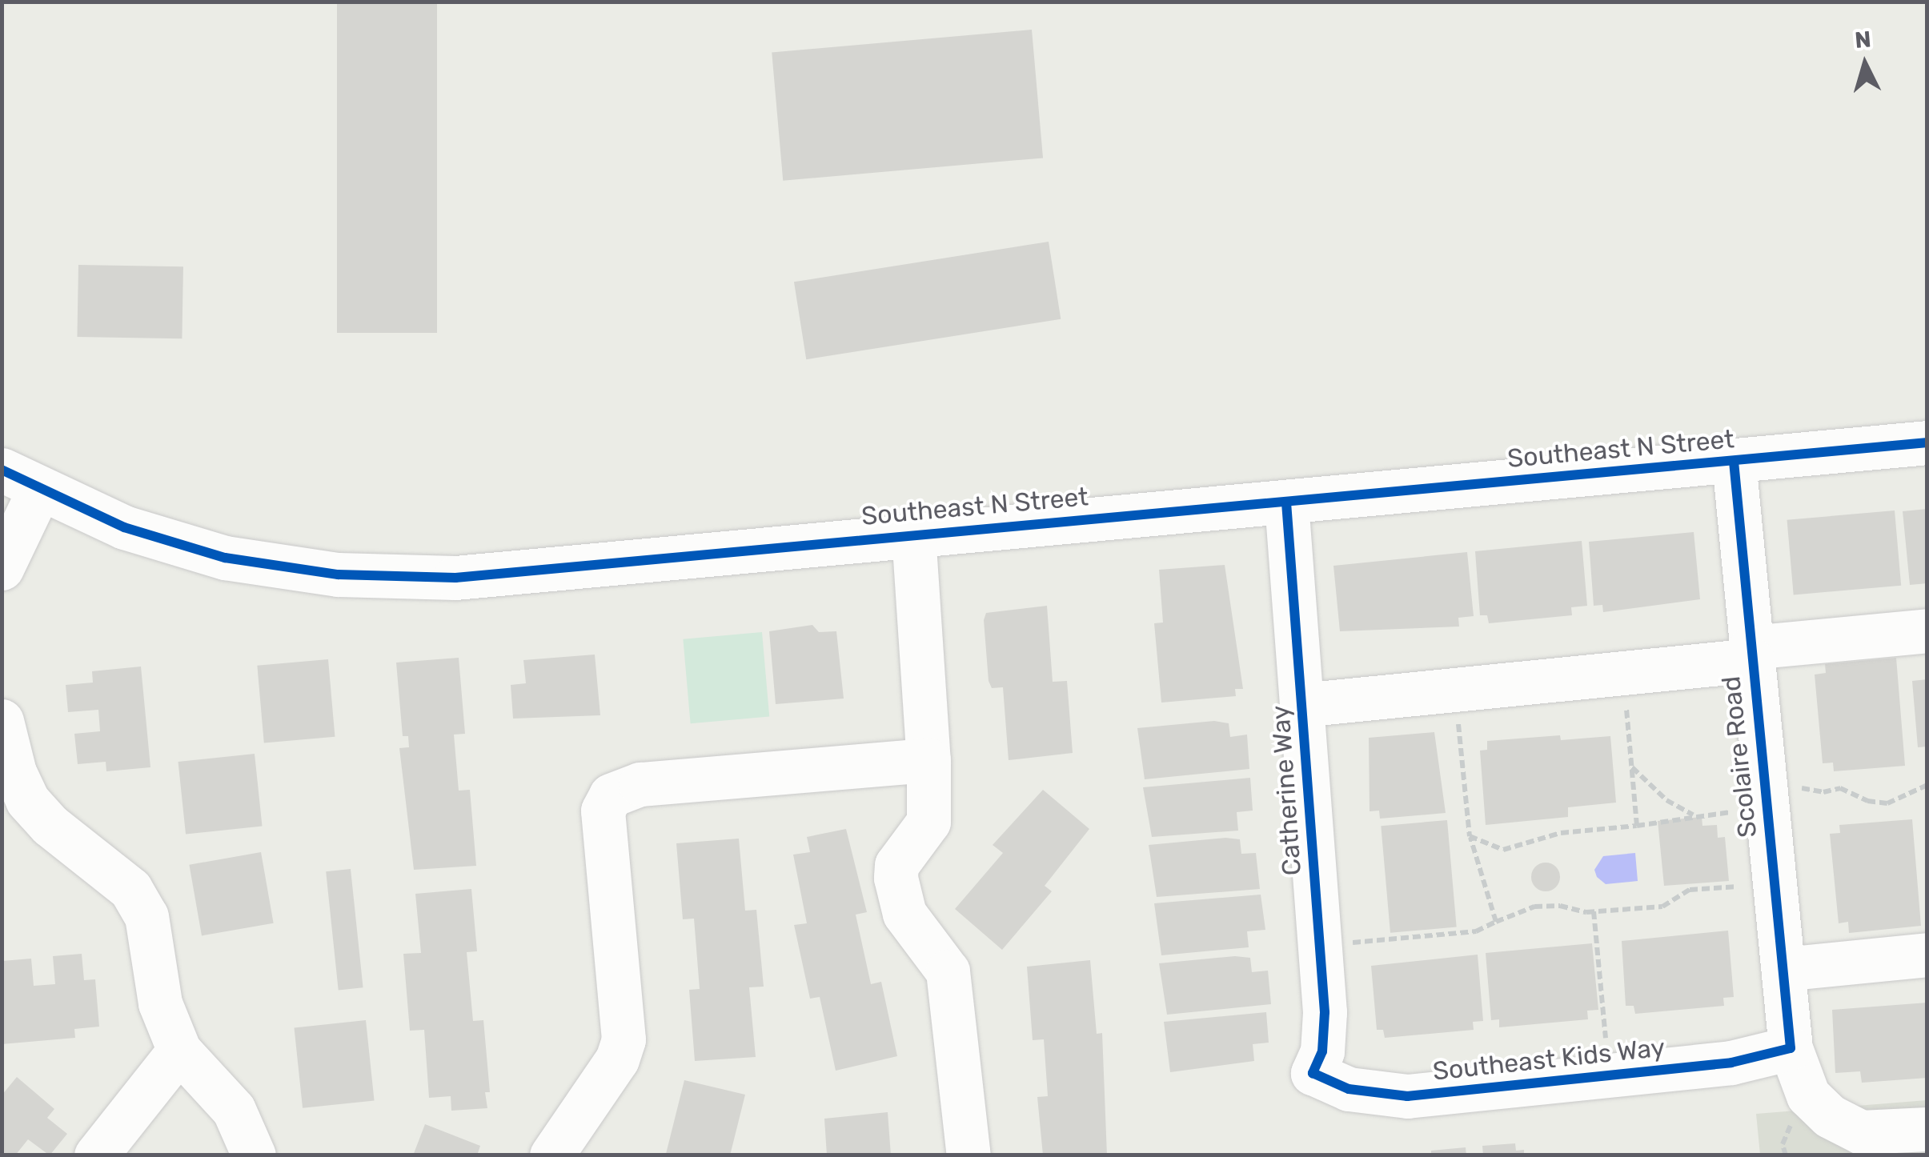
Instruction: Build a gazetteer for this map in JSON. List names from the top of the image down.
{
  "streets": {
    "street": [
      "Southeast N Street",
      "Scolaire Road",
      "Catherine Way",
      "Southeast Kids Way"
    ]
  },
  "crossings": [
    ["Southeast N Street", "Scolaire Road"],
    ["Southeast N Street", "Catherine Way"],
    ["Scolaire Road", "Southeast Kids Way"],
    ["Catherine Way", "Southeast Kids Way"]
  ],
  "north": "top"
}
